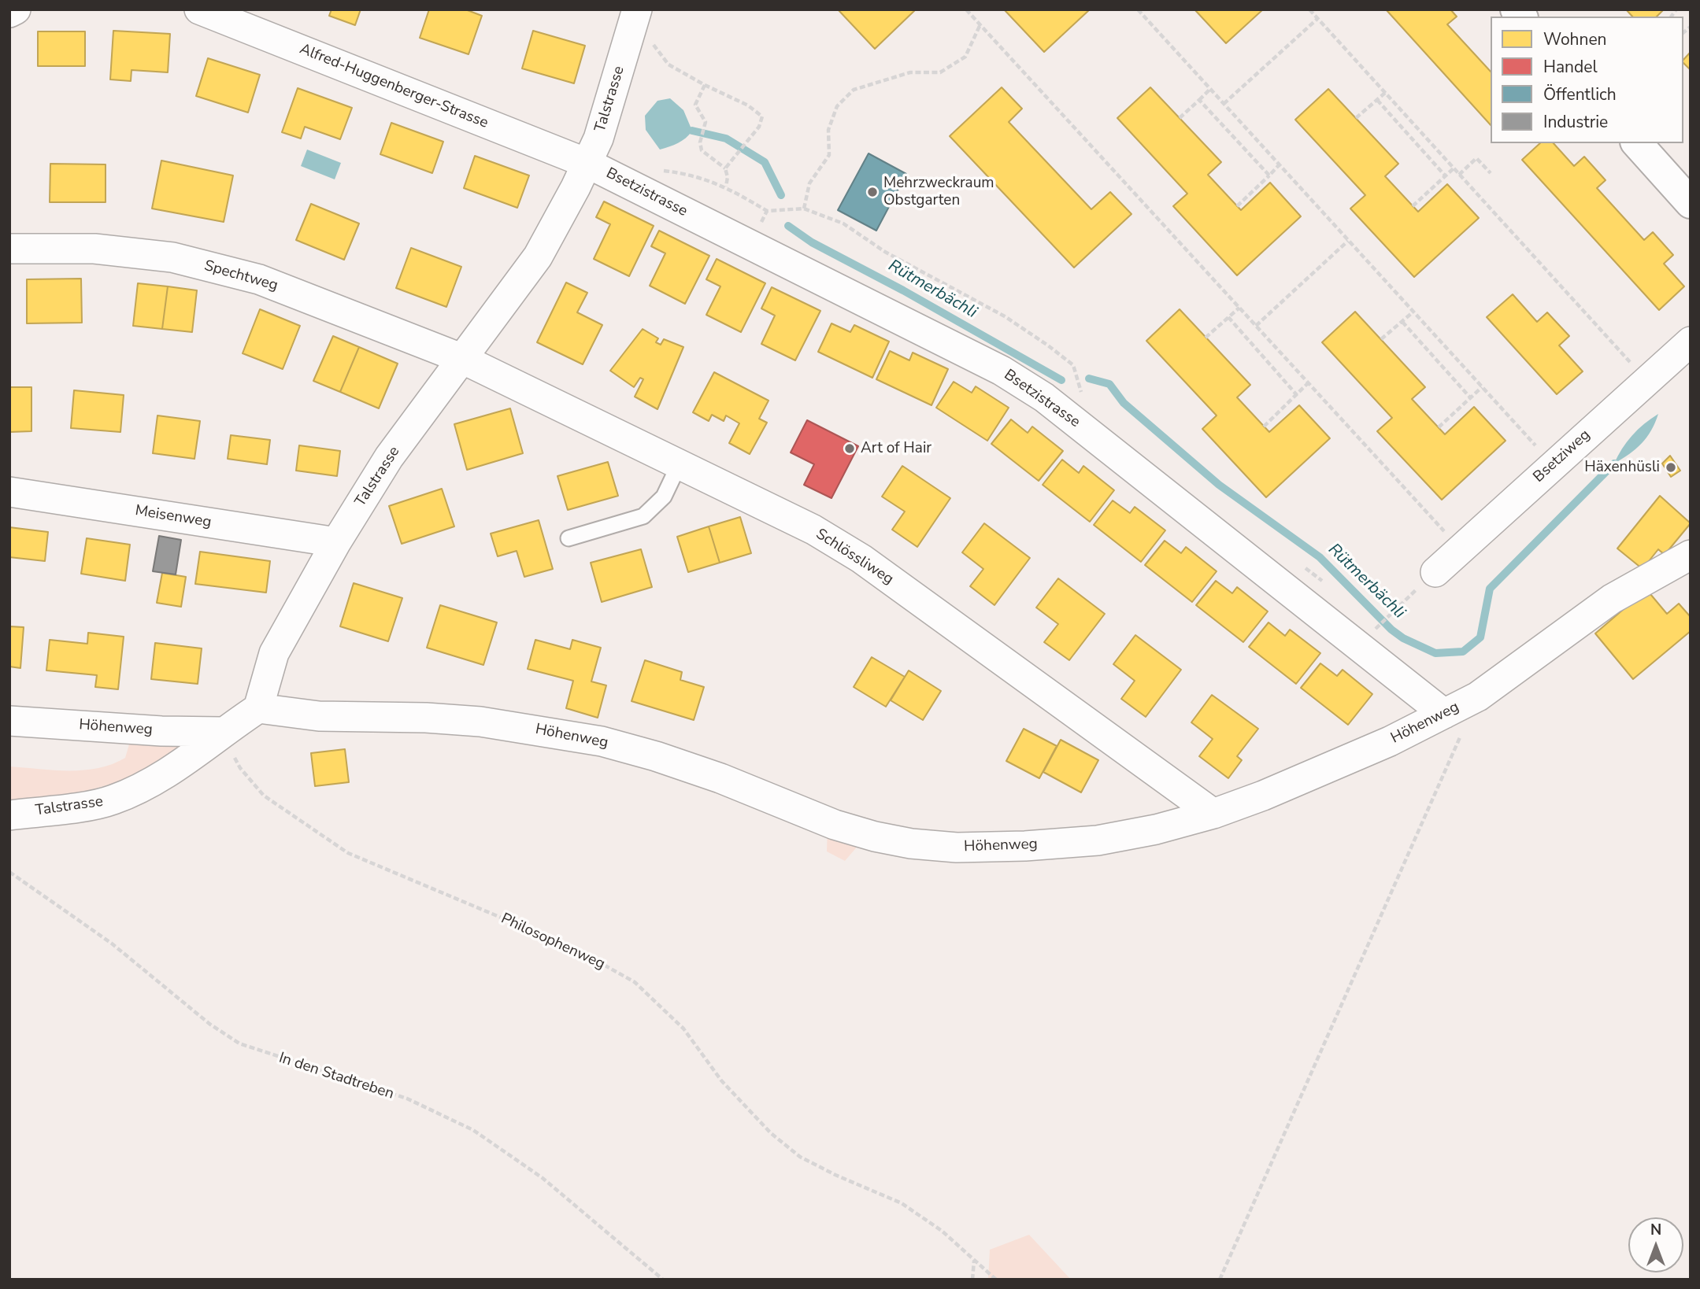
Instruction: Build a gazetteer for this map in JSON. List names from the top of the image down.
{
  "streets": {
    "street": [
      "Alfred-Huggenberger-Strasse",
      "Talstrasse",
      "Bsetzistrasse",
      "Spechtweg",
      "Bsetziweg",
      "Meisenweg",
      "Schlössliweg",
      "Höhenweg"
    ],
    "path": ["Philosophenweg", "In den Stadtreben"]
  },
  "crossings": [
    ["Alfred-Huggenberger-Strasse", "Talstrasse"],
    ["Alfred-Huggenberger-Strasse", "Bsetzistrasse"],
    ["Talstrasse", "Bsetzistrasse"],
    ["Talstrasse", "Spechtweg"],
    ["Talstrasse", "Meisenweg"],
    ["Talstrasse", "Schlössliweg"],
    ["Talstrasse", "Höhenweg"],
    ["Talstrasse", "Philosophenweg"],
    ["Bsetzistrasse", "Höhenweg"],
    ["Spechtweg", "Schlössliweg"],
    ["Schlössliweg", "Höhenweg"],
    ["Höhenweg", "Philosophenweg"]
  ],
  "water": ["Rütmerbächli"],
  "places": ["Mehrzweckraum Obstgarten", "Art of Hair", "Häxenhüsli"],
  "legend": [
    "Wohnen",
    "Handel",
    "Öffentlich",
    "Industrie"
  ],
  "north": "top"
}
